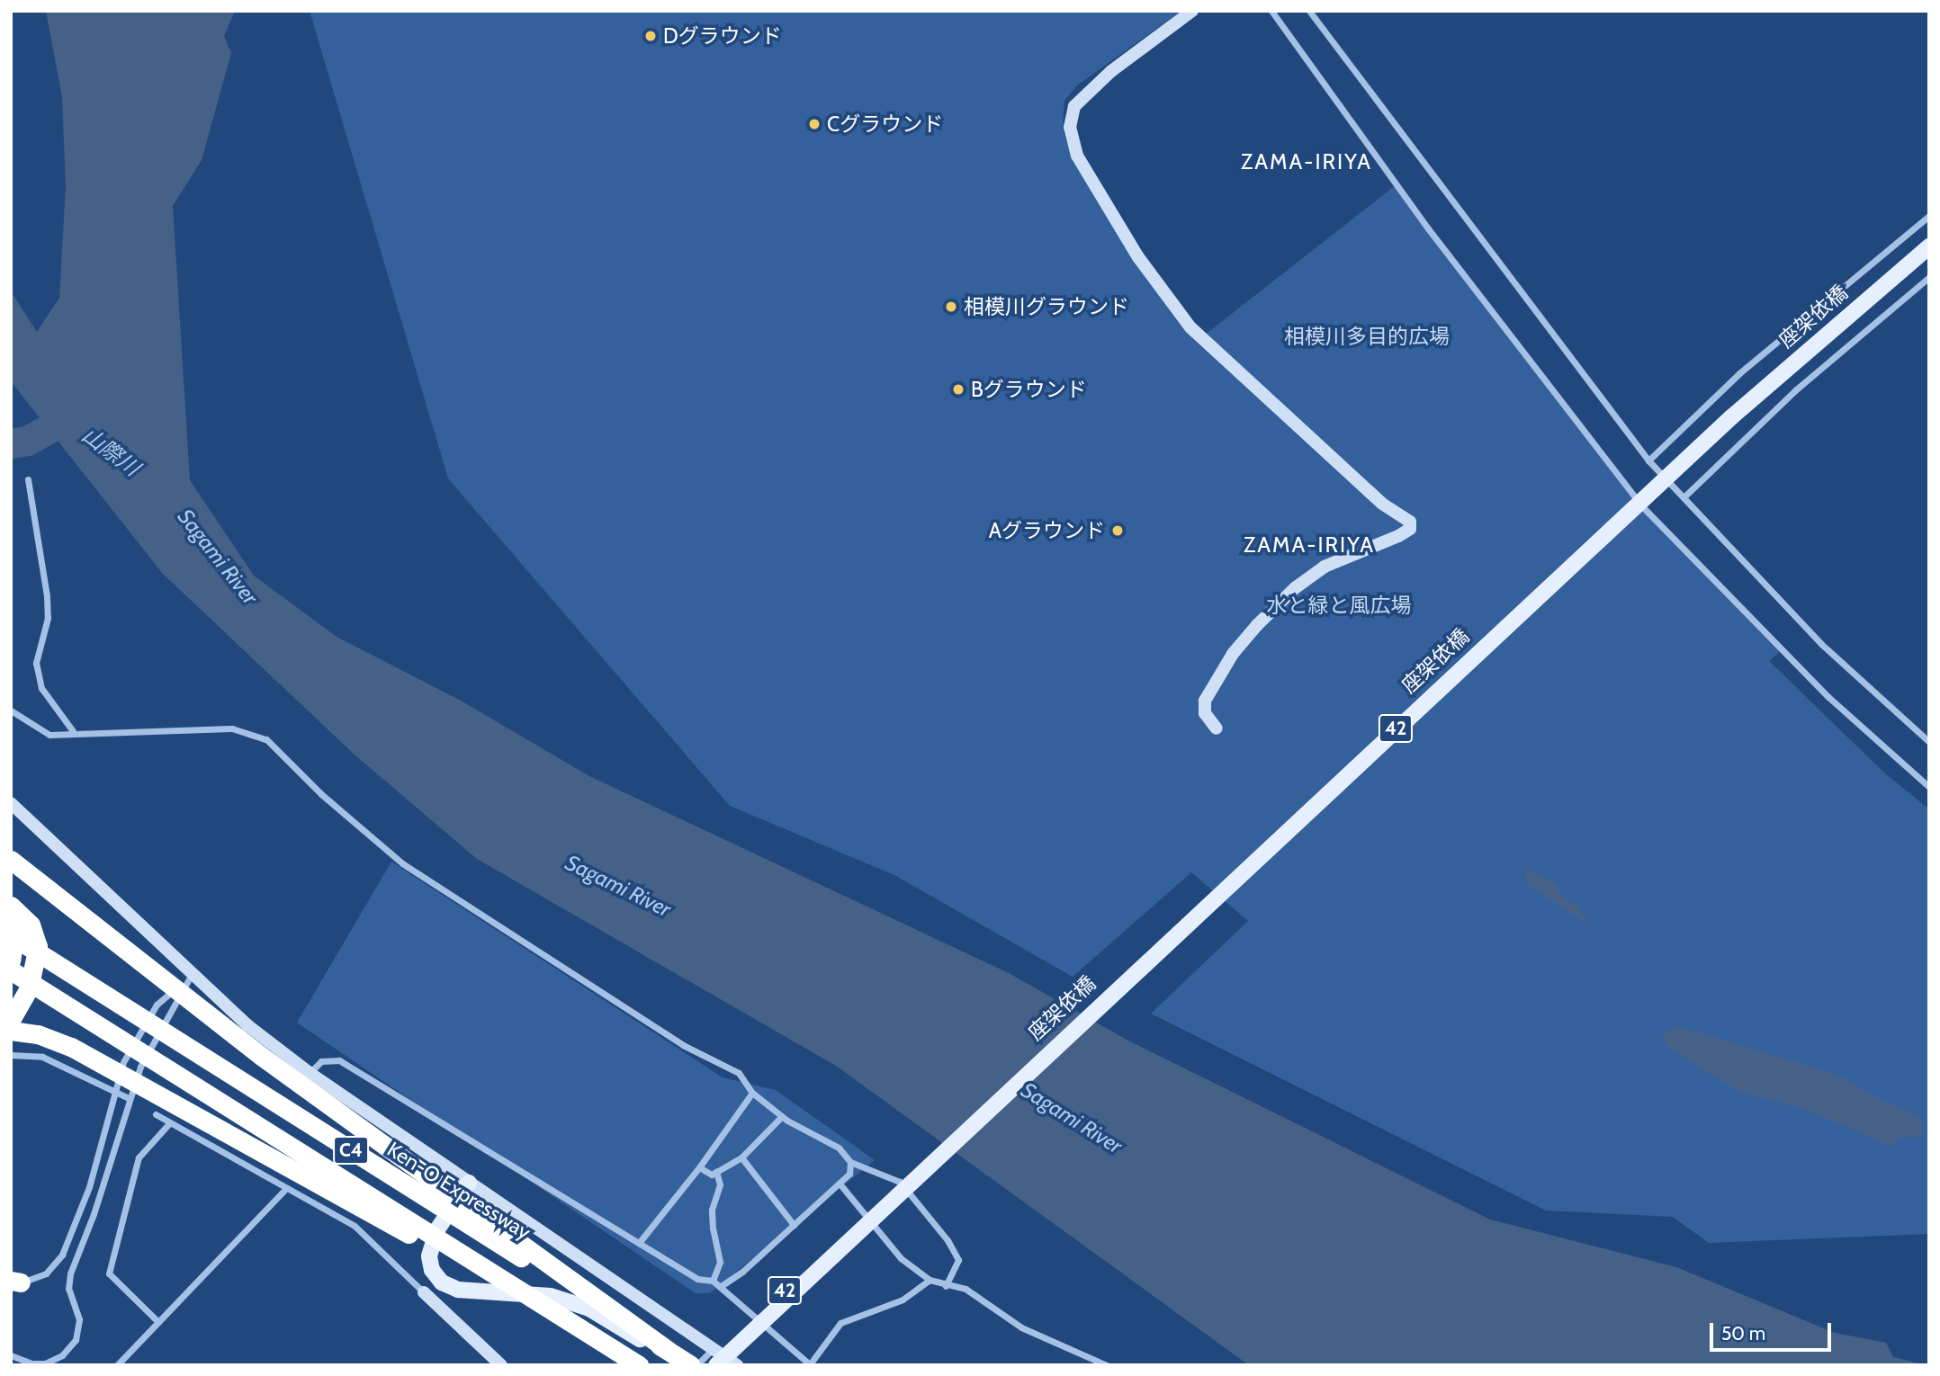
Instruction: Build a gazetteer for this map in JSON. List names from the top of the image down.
{
  "streets": {
    "highway": ["C4", "Ken-O Expressway"],
    "main road": ["座架依橋", "42"]
  },
  "districts": ["ZAMA-IRIYA", "ZAMA-IRIYA"],
  "water": ["山際川", "Sagami River"],
  "parks": ["相模川多目的広場", "水と緑と風広場"],
  "places": [
    "Dグラウンド",
    "Cグラウンド",
    "相模川グラウンド",
    "Bグラウンド",
    "Aグラウンド"
  ],
  "scale_bar": "50 m"
}
